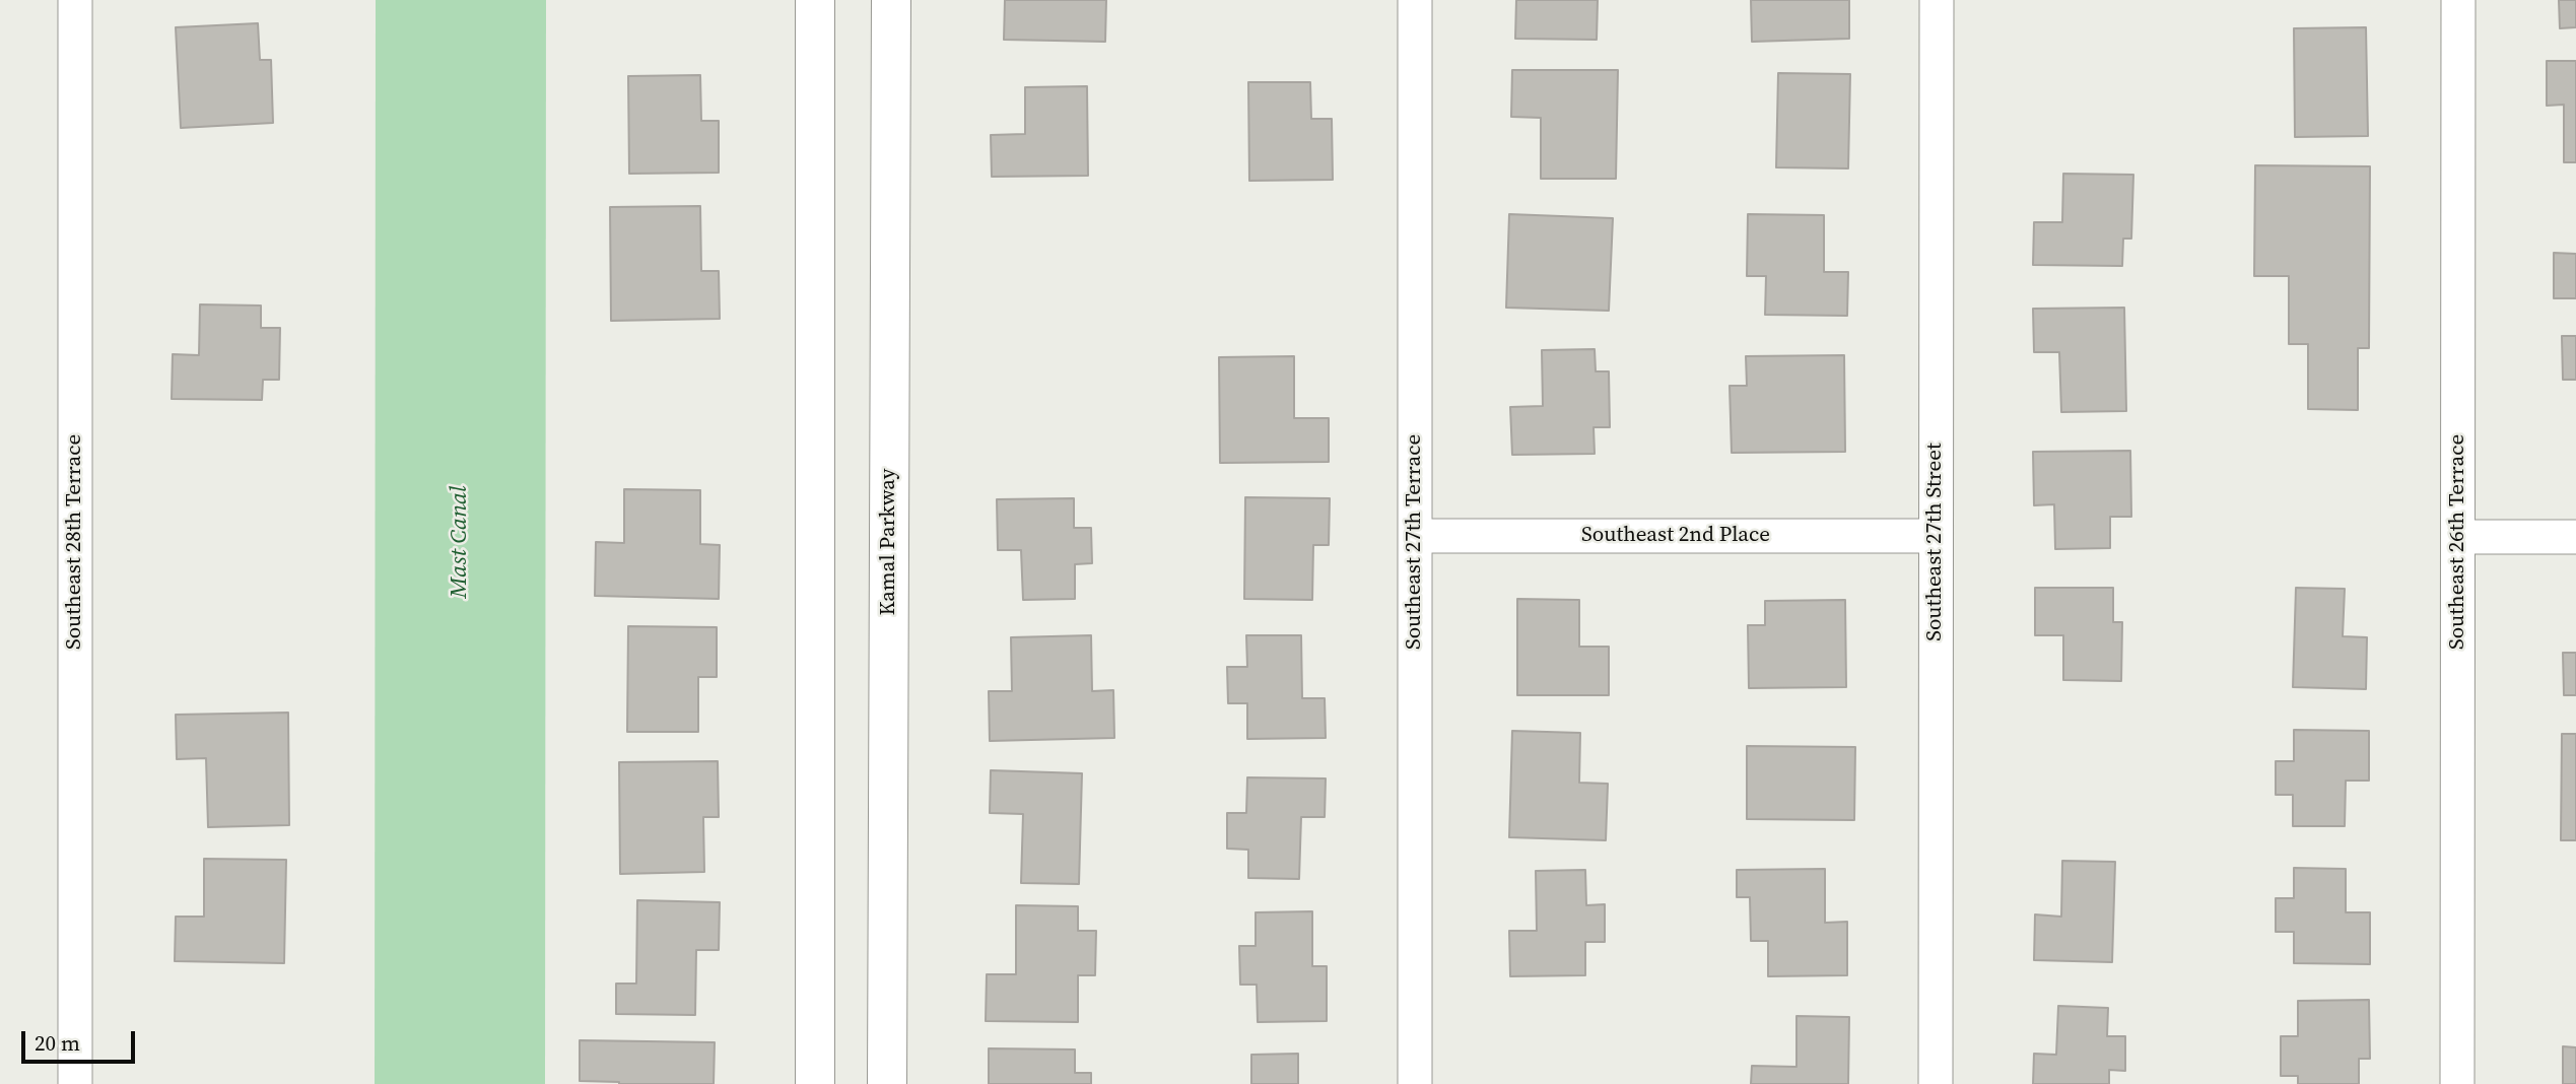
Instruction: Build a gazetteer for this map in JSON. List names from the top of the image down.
{
  "streets": {
    "street": [
      "Southeast 2nd Place",
      "Southeast 28th Terrace",
      "Kamal Parkway",
      "Southeast 27th Terrace",
      "Southeast 27th Street",
      "Southeast 26th Terrace"
    ]
  },
  "crossings": [
    ["Southeast 2nd Place", "Southeast 27th Terrace"],
    ["Southeast 2nd Place", "Southeast 27th Street"]
  ],
  "water": ["Mast Canal"],
  "scale_bar": "20 m"
}
